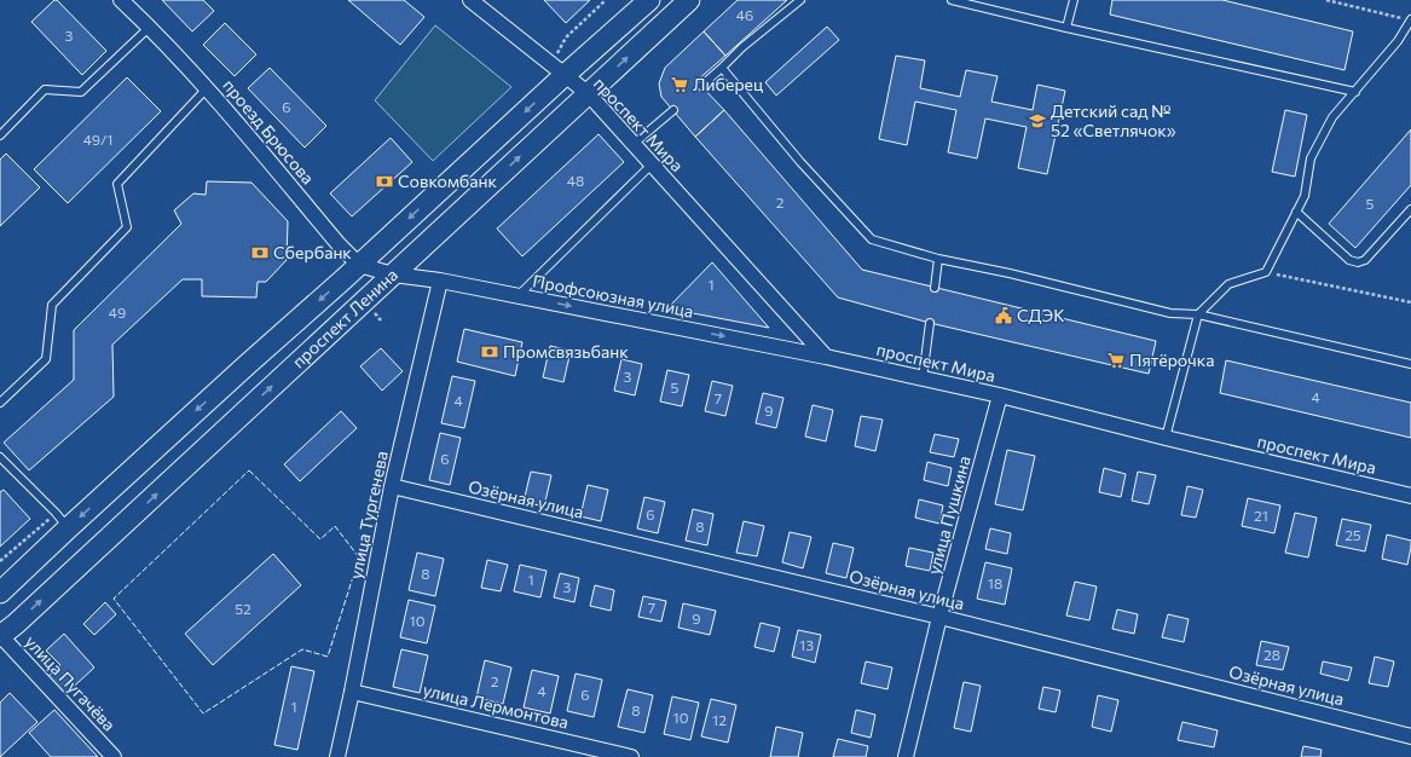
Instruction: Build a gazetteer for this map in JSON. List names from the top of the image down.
{
  "streets": {
    "main road": ["проспект Ленина"],
    "street": [
      "проспект Мира",
      "проезд Брюсова",
      "Профсоюзная улица",
      "Озёрная улица",
      "улица Тургенева",
      "улица Пушкина",
      "улица Пугачёва",
      "улица Лермонтова"
    ]
  },
  "crossings": [
    ["проспект Мира", "Профсоюзная улица"],
    ["проспект Мира", "проспект Ленина"],
    ["проспект Мира", "улица Пушкина"],
    ["проезд Брюсова", "проспект Ленина"],
    ["Профсоюзная улица", "проспект Ленина"],
    ["Профсоюзная улица", "улица Тургенева"],
    ["проспект Ленина", "улица Пугачёва"],
    ["Озёрная улица", "улица Тургенева"],
    ["Озёрная улица", "улица Пушкина"],
    ["улица Тургенева", "улица Лермонтова"]
  ],
  "one_way": ["Профсоюзная улица"],
  "places": {
    "supermarket": ["Либерец", "Пятёрочка"],
    "school or university": ["Детский сад № 52 «Светлячок»"],
    "bank": ["Совкомбанк", "Сбербанк", "Промсвязьбанк"],
    "public building": ["СДЭК"]
  },
  "house_numbers": [
    "46",
    "3",
    "6",
    "49/1",
    "48",
    "2",
    "5",
    "1",
    "49",
    "3",
    "5",
    "4",
    "7",
    "4",
    "9",
    "6",
    "6",
    "21",
    "8",
    "25",
    "8",
    "1",
    "18",
    "3",
    "7",
    "52",
    "9",
    "10",
    "13",
    "28",
    "2",
    "4",
    "6",
    "1",
    "8",
    "10",
    "12"
  ]
}
